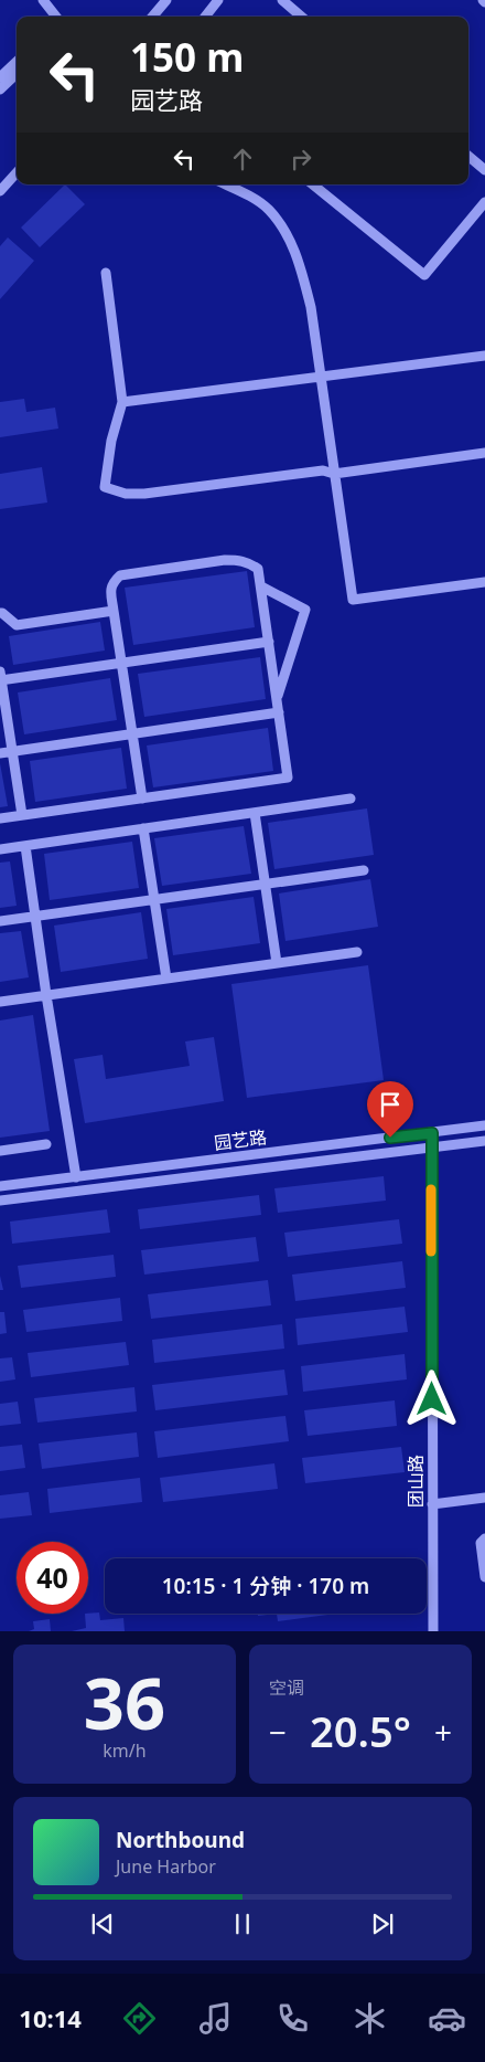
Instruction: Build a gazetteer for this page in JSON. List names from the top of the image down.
{
  "streets": {
    "street": ["园艺路", "团山路"]
  },
  "crossings": [
    ["园艺路", "团山路"]
  ],
  "page": {
    "turn": ["150 m", "园艺路"],
    "limit": "40",
    "trip": "10:15 · 1 分钟 · 170 m",
    "tile": [
      ["36", "km/h"],
      "空调"
    ],
    "heat": ["−", "20.5°", "+"],
    "song": ["Northbound", "June Harbor"],
    "tabs": "10:14"
  }
}
